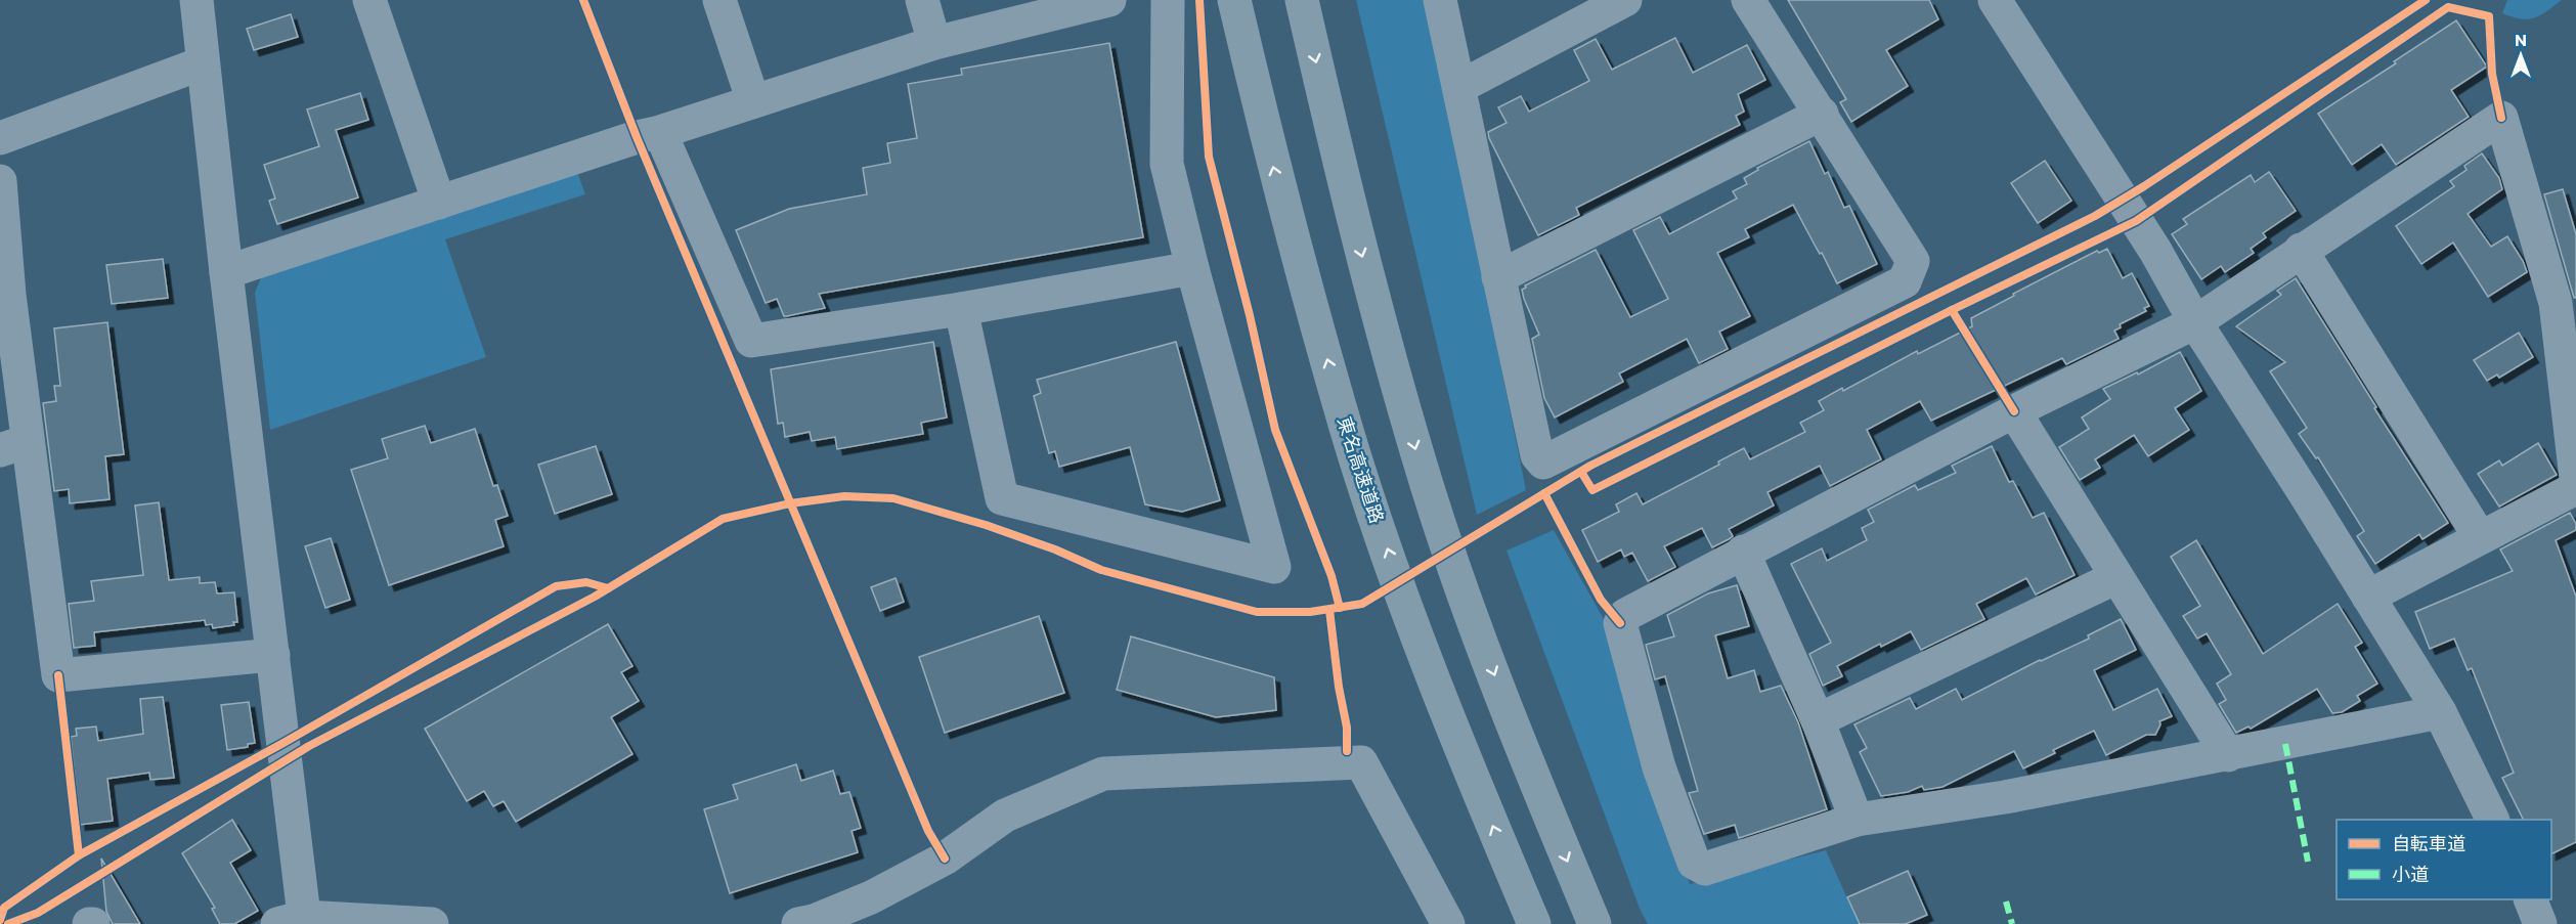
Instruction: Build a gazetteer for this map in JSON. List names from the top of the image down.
{
  "streets": {
    "highway": ["東名高速道路"]
  },
  "legend": ["自転車道", "小道"],
  "north": "top"
}
